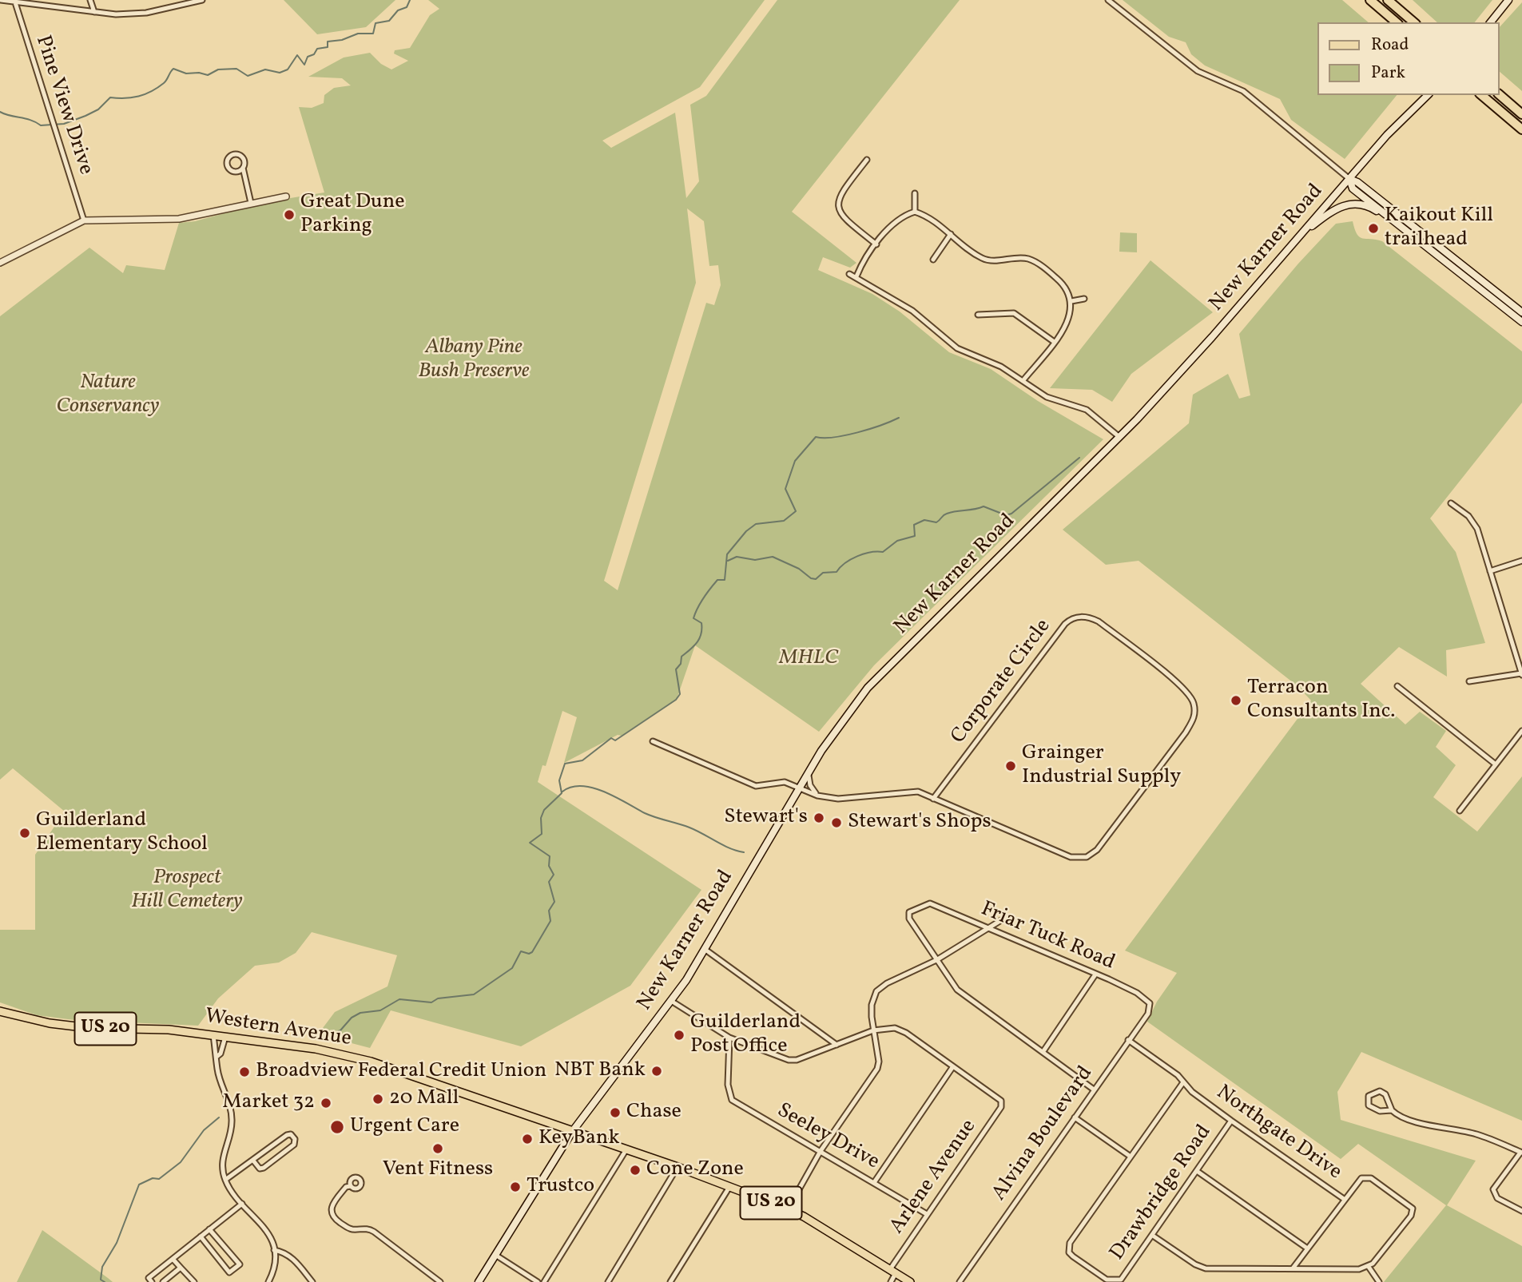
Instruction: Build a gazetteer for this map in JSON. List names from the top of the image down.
{
  "streets": {
    "main road": ["New Karner Road", "US 20", "Western Avenue"],
    "street": [
      "Pine View Drive",
      "Corporate Circle",
      "Friar Tuck Road",
      "Northgate Drive",
      "Alvina Boulevard",
      "Seeley Drive",
      "Arlene Avenue",
      "Drawbridge Road"
    ]
  },
  "crossings": [
    ["New Karner Road", "Corporate Circle"],
    ["New Karner Road", "Western Avenue"],
    ["Friar Tuck Road", "Alvina Boulevard"],
    ["Western Avenue", "Arlene Avenue"],
    ["Northgate Drive", "Alvina Boulevard"],
    ["Northgate Drive", "Drawbridge Road"],
    ["Seeley Drive", "Arlene Avenue"]
  ],
  "parks": [
    "Albany Pine Bush Preserve",
    "Nature Conservancy",
    "MHLC",
    "Prospect Hill Cemetery"
  ],
  "places": [
    "Great Dune Parking",
    "Kaikout Kill trailhead",
    "Terracon Consultants Inc.",
    "Grainger Industrial Supply",
    "Stewart's",
    "Stewart's Shops",
    "Guilderland Elementary School",
    "Guilderland Post Office",
    "NBT Bank",
    "Broadview Federal Credit Union",
    "20 Mall",
    "Market 32",
    "Chase",
    "Urgent Care",
    "KeyBank",
    "Vent Fitness",
    "Cone Zone",
    "Trustco"
  ],
  "legend": ["Road", "Park"]
}
